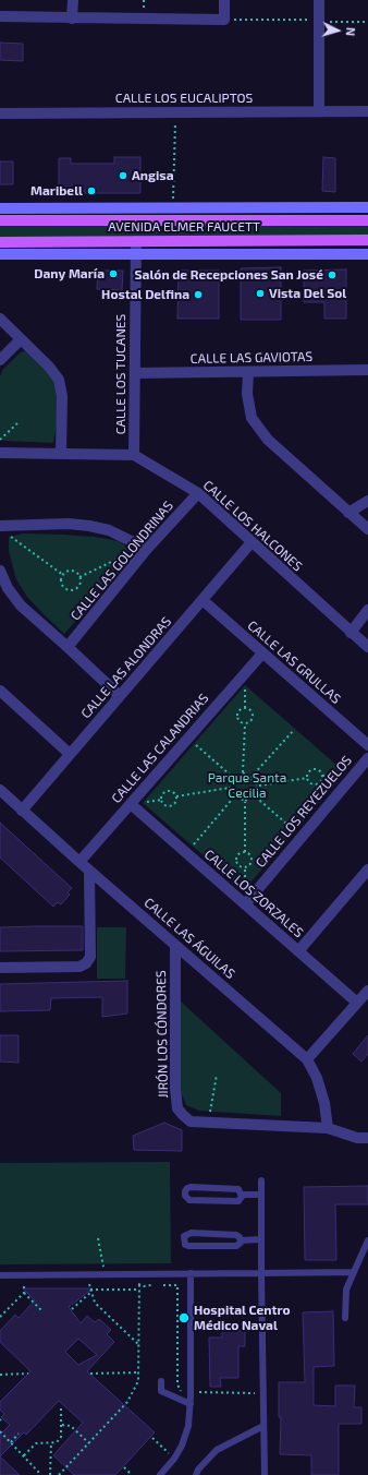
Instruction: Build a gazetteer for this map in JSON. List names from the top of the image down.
{
  "streets": {
    "main road": ["AVENIDA ELMER FAUCETT"],
    "street": [
      "CALLE LOS EUCALIPTOS",
      "CALLE LAS GAVIOTAS",
      "CALLE LOS TUCANES",
      "CALLE LOS HALCONES",
      "CALLE LAS GOLONDRINAS",
      "CALLE LAS GRULLAS",
      "CALLE LAS ALONDRAS",
      "CALLE LAS CALANDRIAS",
      "CALLE LOS REYEZUELOS",
      "CALLE LOS ZORZALES",
      "CALLE LAS ÁGUILAS",
      "JIRÓN LOS CÓNDORES"
    ]
  },
  "crossings": [
    ["AVENIDA ELMER FAUCETT", "CALLE LOS TUCANES"],
    ["CALLE LAS GAVIOTAS", "CALLE LOS TUCANES"],
    ["CALLE LOS TUCANES", "CALLE LOS HALCONES"],
    ["CALLE LOS HALCONES", "CALLE LAS GOLONDRINAS"],
    ["CALLE LOS HALCONES", "CALLE LAS ALONDRAS"],
    ["CALLE LAS GRULLAS", "CALLE LAS ALONDRAS"],
    ["CALLE LAS GRULLAS", "CALLE LAS CALANDRIAS"],
    ["CALLE LAS ALONDRAS", "CALLE LAS ÁGUILAS"],
    ["CALLE LAS CALANDRIAS", "CALLE LOS ZORZALES"],
    ["CALLE LAS CALANDRIAS", "CALLE LAS ÁGUILAS"],
    ["CALLE LOS REYEZUELOS", "CALLE LOS ZORZALES"],
    ["CALLE LAS ÁGUILAS", "JIRÓN LOS CÓNDORES"]
  ],
  "parks": ["Parque Santa Cecilia"],
  "places": [
    "Angisa",
    "Maribell",
    "Dany María",
    "Salón de Recepciones San José",
    "Vista Del Sol",
    "Hostal Delfina",
    "Hospital Centro Médico Naval"
  ],
  "north": "right"
}
